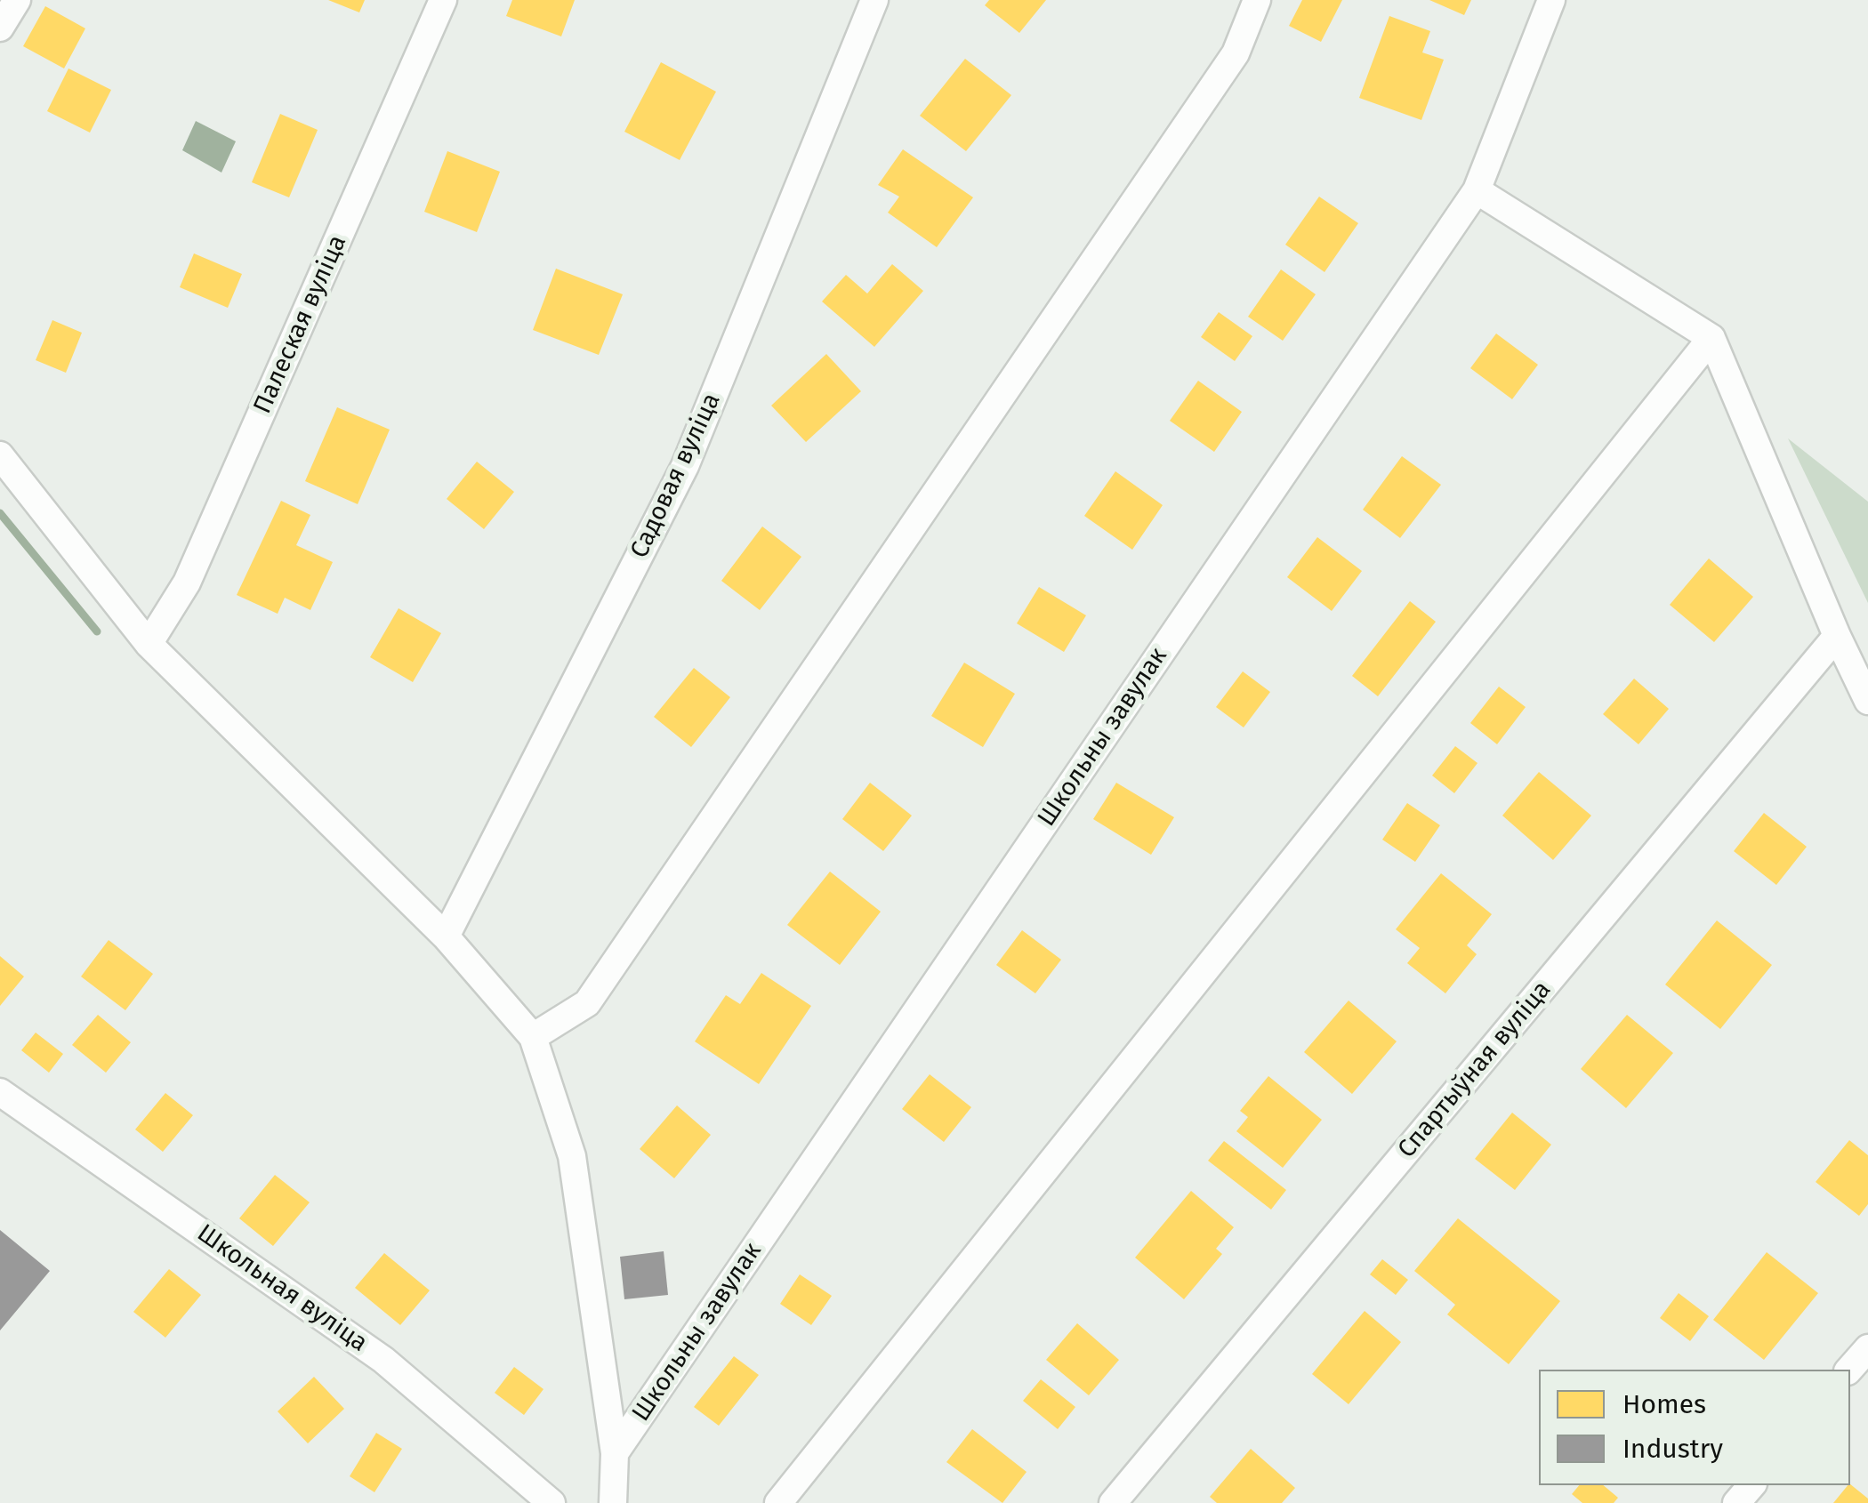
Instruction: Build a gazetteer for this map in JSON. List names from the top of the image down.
{
  "streets": {
    "street": [
      "Палеская вуліца",
      "Садовая вуліца",
      "Школьны завулак",
      "Спартыўная вуліца",
      "Школьная вуліца"
    ]
  },
  "legend": ["Homes", "Industry"]
}
